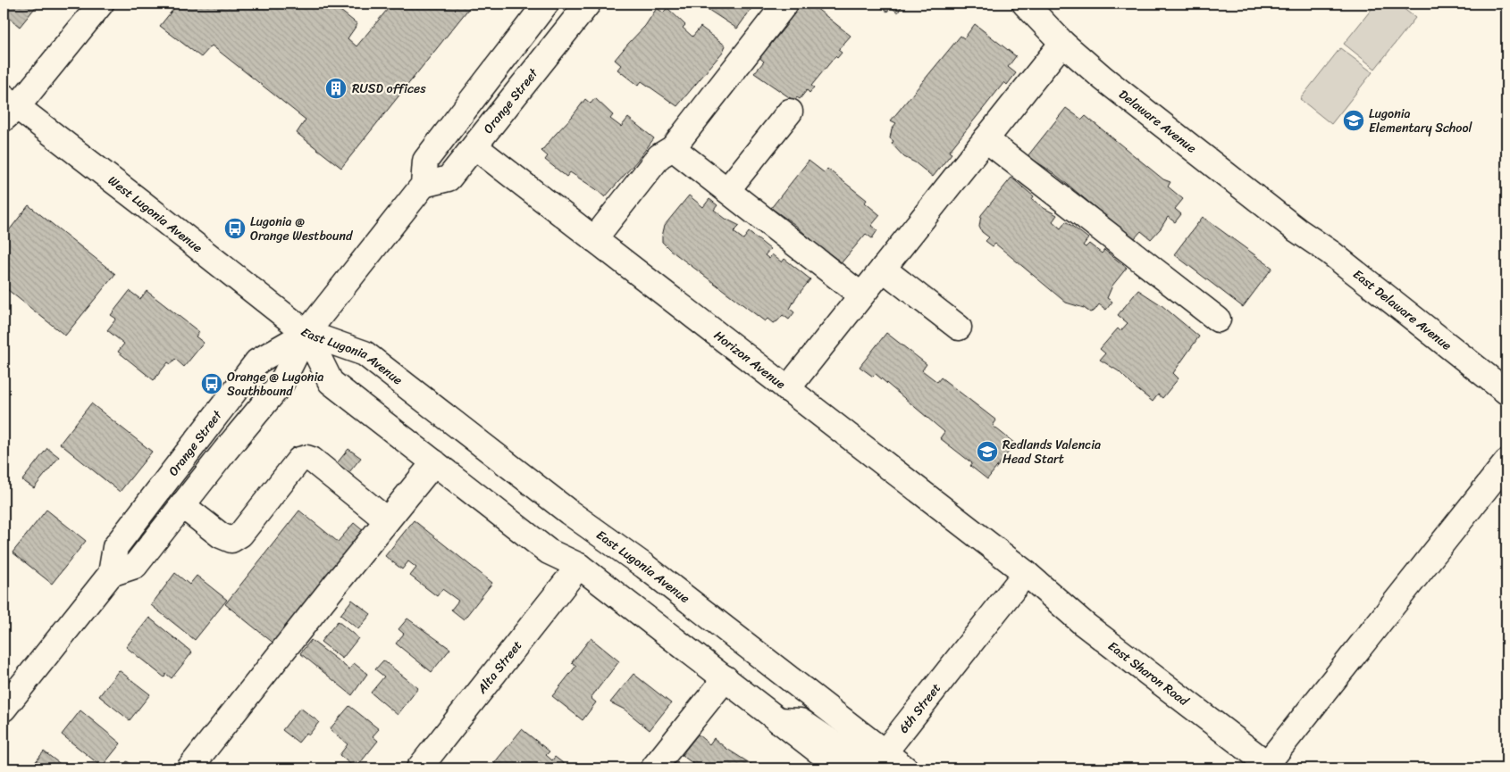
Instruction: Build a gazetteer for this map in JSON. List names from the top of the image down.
{
  "streets": {
    "main road": [
      "Orange Street",
      "Delaware Avenue",
      "West Lugonia Avenue",
      "East Delaware Avenue",
      "Horizon Avenue",
      "East Lugonia Avenue",
      "Alta Street",
      "East Sharon Road",
      "6th Street"
    ]
  },
  "crossings": [
    ["Orange Street", "West Lugonia Avenue"],
    ["Orange Street", "Horizon Avenue"],
    ["Orange Street", "East Lugonia Avenue"],
    ["Delaware Avenue", "East Delaware Avenue"],
    ["West Lugonia Avenue", "East Lugonia Avenue"],
    ["Horizon Avenue", "East Sharon Road"],
    ["Horizon Avenue", "6th Street"],
    ["East Lugonia Avenue", "Alta Street"],
    ["East Lugonia Avenue", "6th Street"],
    ["East Sharon Road", "6th Street"]
  ],
  "places": {
    "building": ["RUSD offices"],
    "school or university": ["Lugonia Elementary School", "Redlands Valencia Head Start"],
    "bus stop": ["Lugonia @ Orange Westbound", "Orange @ Lugonia Southbound"]
  }
}
